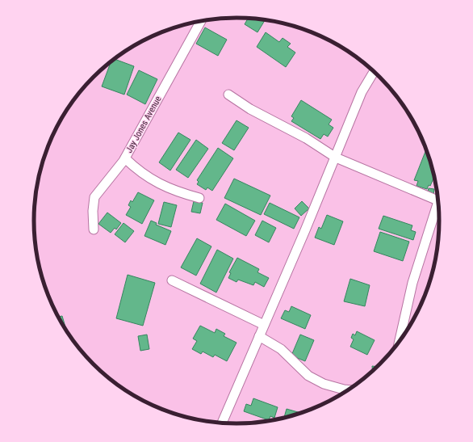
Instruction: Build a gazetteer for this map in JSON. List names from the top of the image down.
{
  "streets": {
    "street": ["Jay Jones Avenue"]
  }
}
